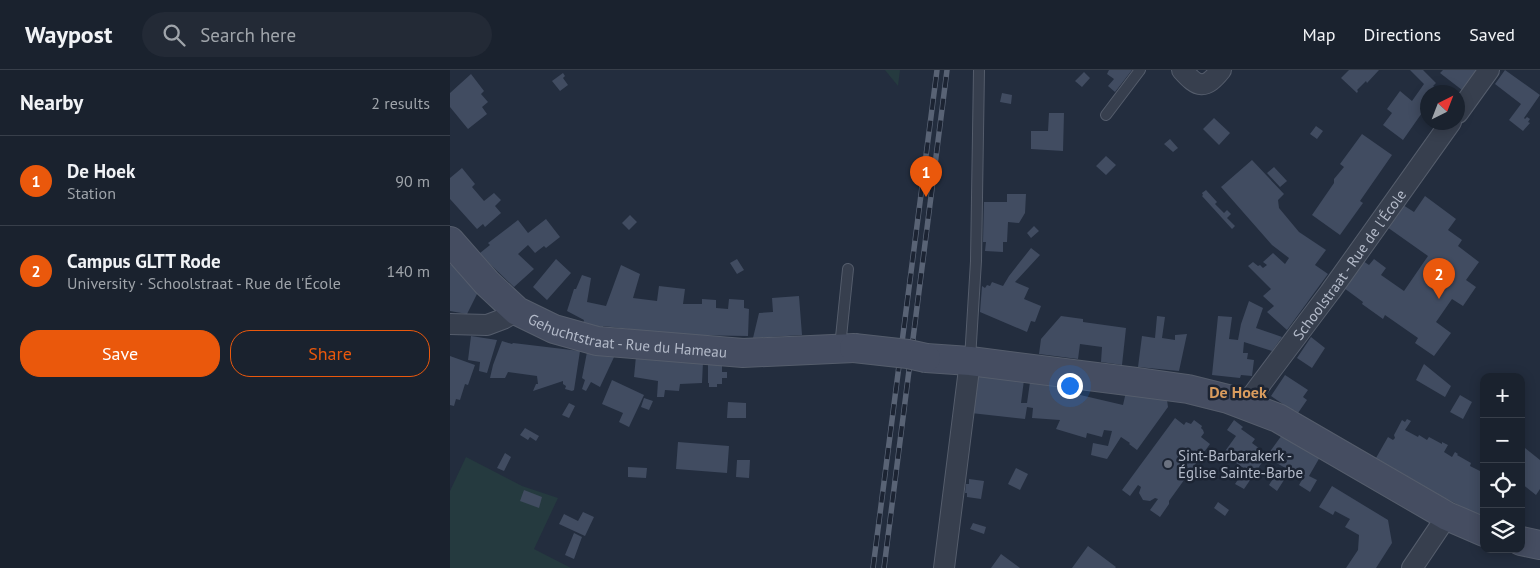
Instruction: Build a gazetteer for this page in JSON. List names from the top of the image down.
{
  "streets": {
    "street": ["Schoolstraat - Rue de l'École", "Gehuchtstraat - Rue du Hameau"]
  },
  "crossings": [
    ["Schoolstraat - Rue de l'École", "Gehuchtstraat - Rue du Hameau"]
  ],
  "districts": ["De Hoek"],
  "places": ["Sint-Barbarakerk - Église Sainte-Barbe"],
  "north": "top right",
  "page": {
    "header": "Waypost",
    "search": "Search here",
    "nav": ["Map", "Directions", "Saved"],
    "heading": ["Nearby", "2 results"],
    "list": [
      {
        "mark": "1",
        "name": "De Hoek",
        "note": "Station",
        "value": "90 m"
      },
      {
        "mark": "2",
        "name": "Campus GLTT Rode",
        "note": "University · Schoolstraat - Rue de l'École",
        "value": "140 m"
      }
    ],
    "pins": ["1", "2"],
    "buttons": ["Save", "Share"],
    "map_buttons": ["+", "−"]
  }
}
